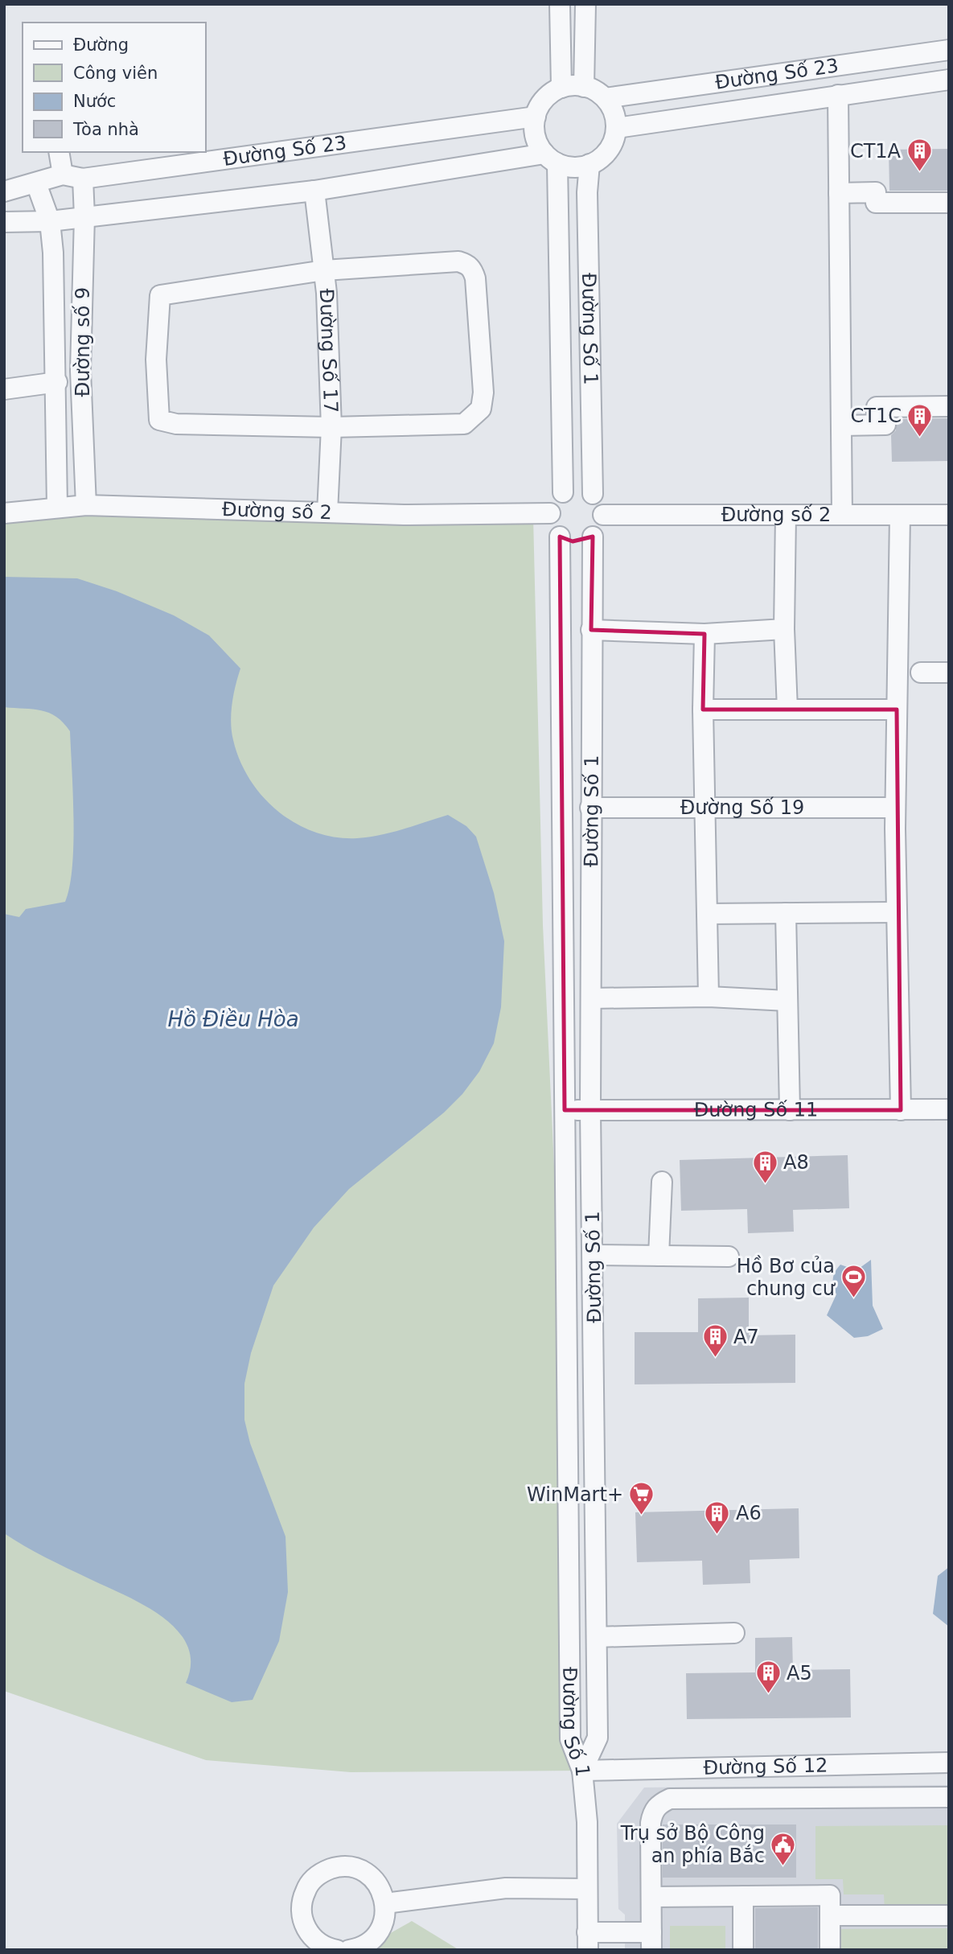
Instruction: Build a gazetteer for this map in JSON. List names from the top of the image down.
{
  "streets": {
    "street": [
      "Đường Số 23",
      "Đường Số 1",
      "Đường số 9",
      "Đường Số 17",
      "Đường số 2",
      "Đường Số 19",
      "Đường Số 11",
      "Đường Số 12"
    ]
  },
  "crossings": [
    ["Đường Số 23", "Đường Số 1"],
    ["Đường Số 23", "Đường số 9"],
    ["Đường Số 23", "Đường Số 17"],
    ["Đường Số 1", "Đường số 2"],
    ["Đường Số 1", "Đường Số 19"],
    ["Đường Số 1", "Đường Số 11"],
    ["Đường Số 1", "Đường Số 12"],
    ["Đường số 9", "Đường số 2"],
    ["Đường Số 17", "Đường số 2"]
  ],
  "water": ["Hồ Điều Hòa"],
  "places": {
    "building": [
      "CT1A",
      "CT1C",
      "A8",
      "A7",
      "A6",
      "A5"
    ],
    "sports": ["Hồ Bơ của chung cư"],
    "supermarket": ["WinMart+"],
    "public building": ["Trụ sở Bộ Công an phía Bắc"]
  },
  "legend": [
    "Đường",
    "Công viên",
    "Nước",
    "Tòa nhà"
  ]
}
